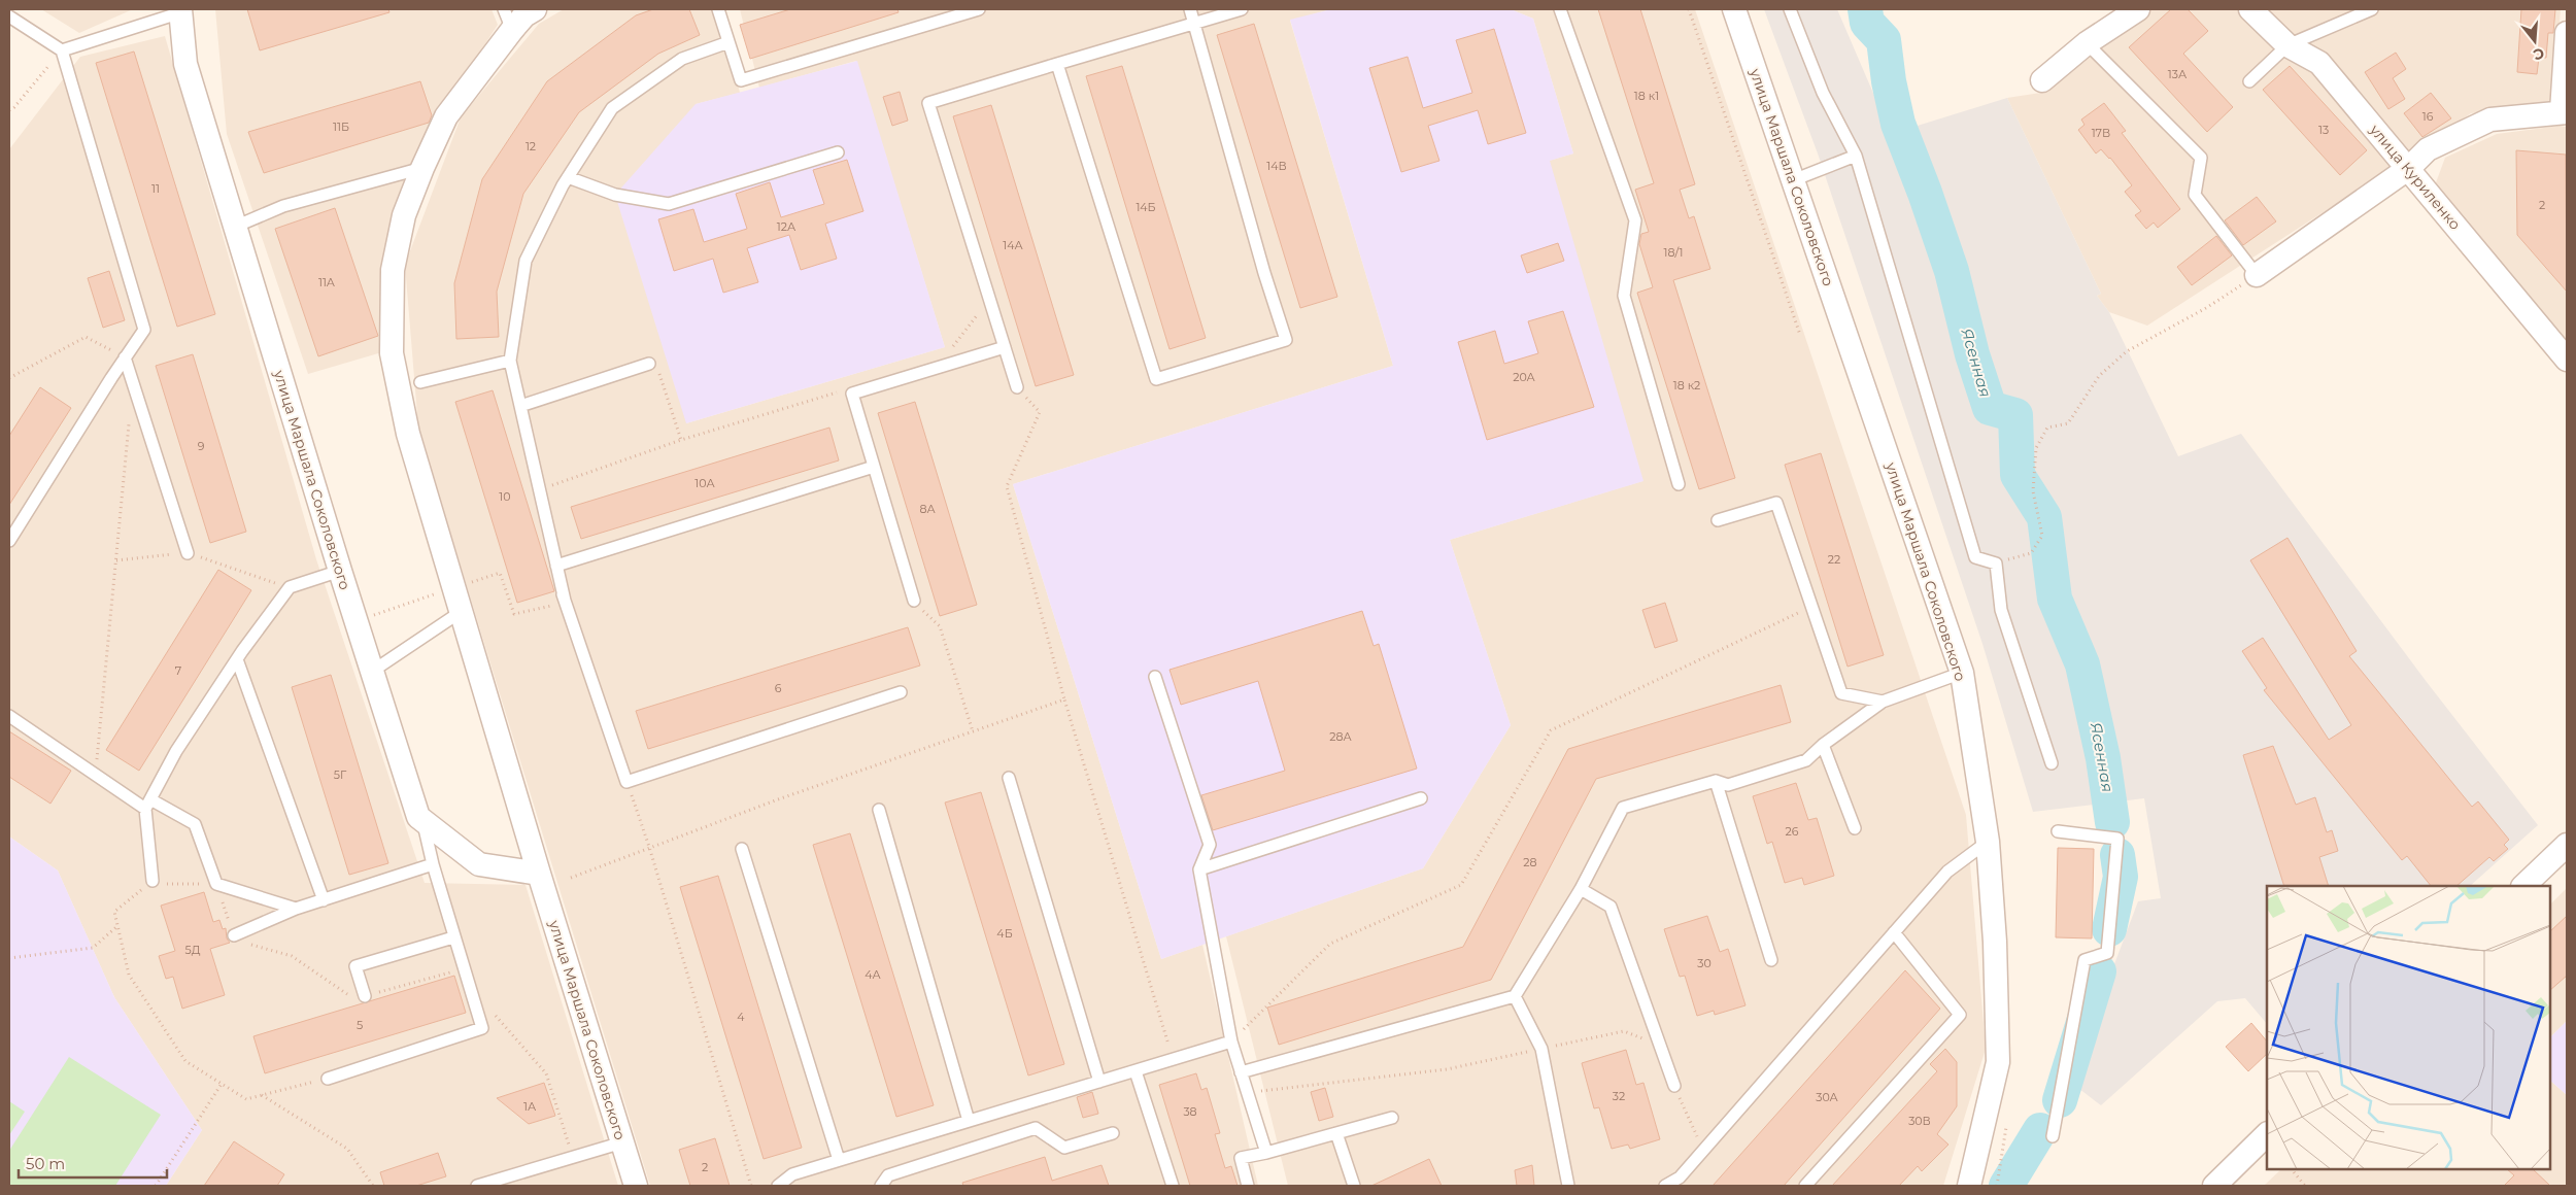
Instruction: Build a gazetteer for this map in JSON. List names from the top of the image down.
{
  "streets": {
    "street": ["улица Маршала Соколовского", "улица Куриленко"]
  },
  "water": ["Ясенная"],
  "house_numbers": [
    "13А",
    "18 к1",
    "16",
    "11Б",
    "13",
    "17В",
    "12",
    "14В",
    "11",
    "2",
    "14Б",
    "12А",
    "14А",
    "18/1",
    "11А",
    "20А",
    "18 к2",
    "9",
    "10А",
    "10",
    "8А",
    "22",
    "7",
    "6",
    "28А",
    "5Г",
    "26",
    "28",
    "4Б",
    "5Д",
    "30",
    "4А",
    "4",
    "5",
    "32",
    "30А",
    "1А",
    "38",
    "30В",
    "2"
  ],
  "scale_bar": "50 m",
  "north": "bottom"
}
